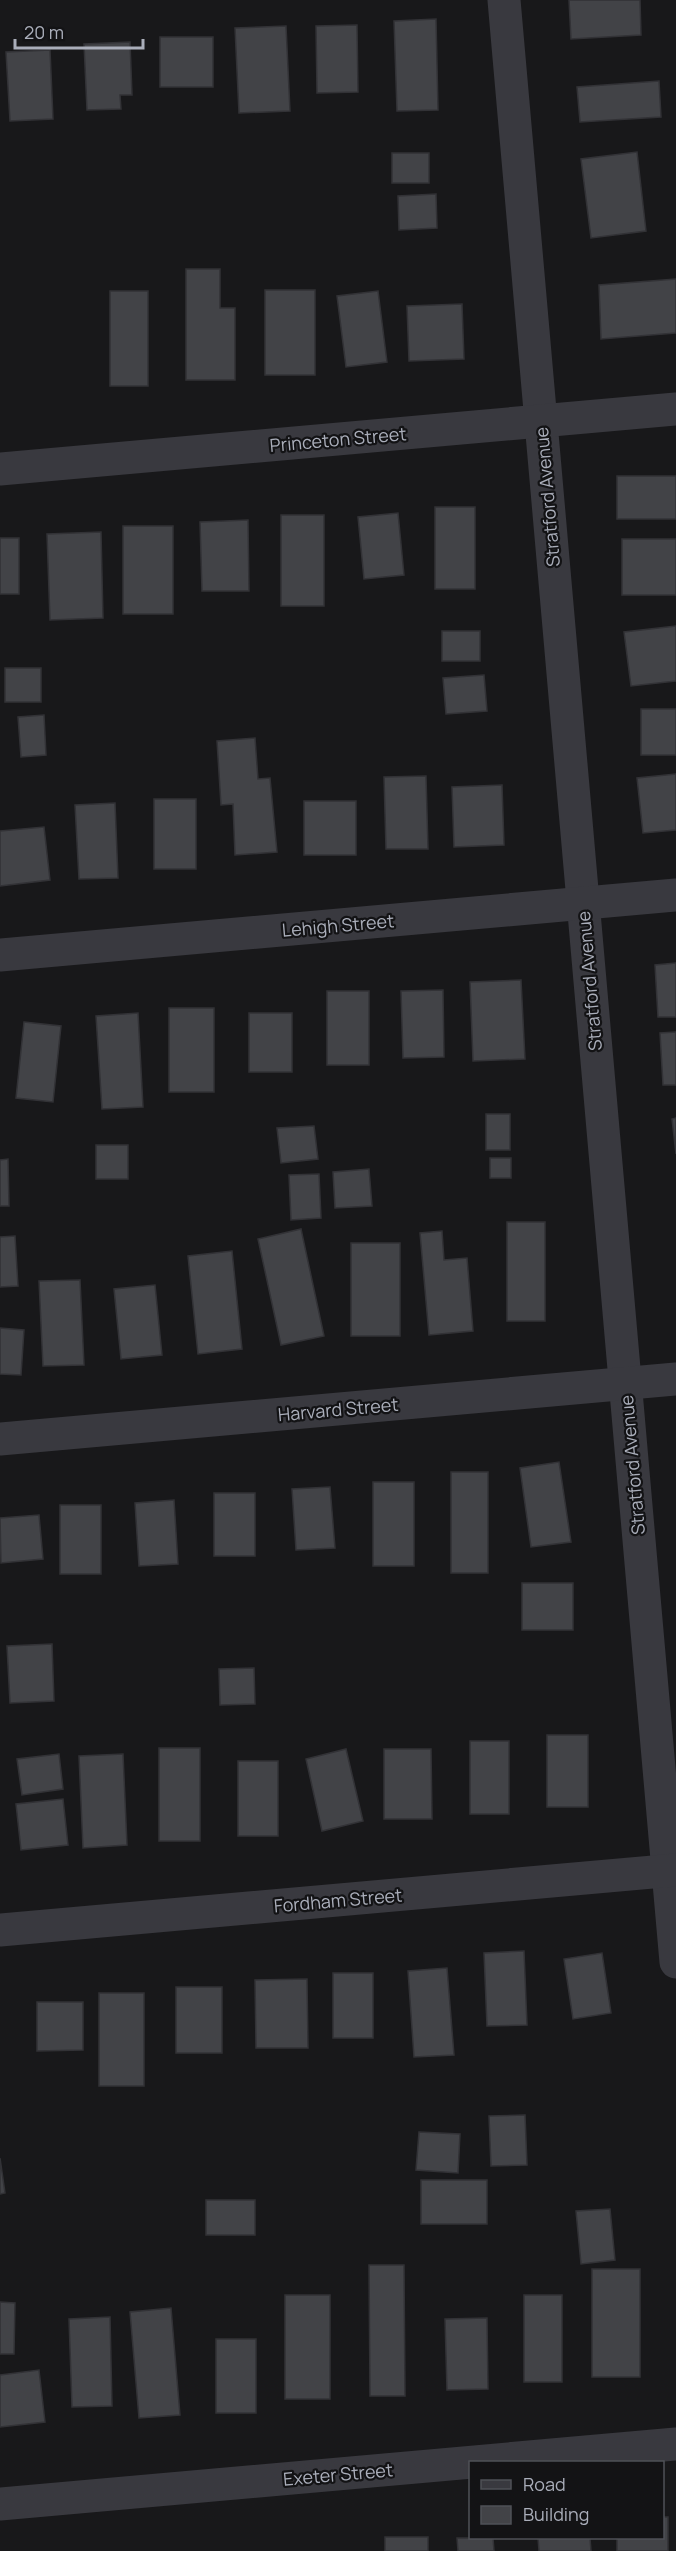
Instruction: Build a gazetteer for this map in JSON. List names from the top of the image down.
{
  "streets": {
    "street": [
      "Princeton Street",
      "Stratford Avenue",
      "Lehigh Street",
      "Harvard Street",
      "Fordham Street",
      "Exeter Street"
    ]
  },
  "crossings": [
    ["Princeton Street", "Stratford Avenue"],
    ["Stratford Avenue", "Lehigh Street"],
    ["Stratford Avenue", "Harvard Street"],
    ["Stratford Avenue", "Fordham Street"]
  ],
  "legend": ["Road", "Building"],
  "scale_bar": "20 m"
}
